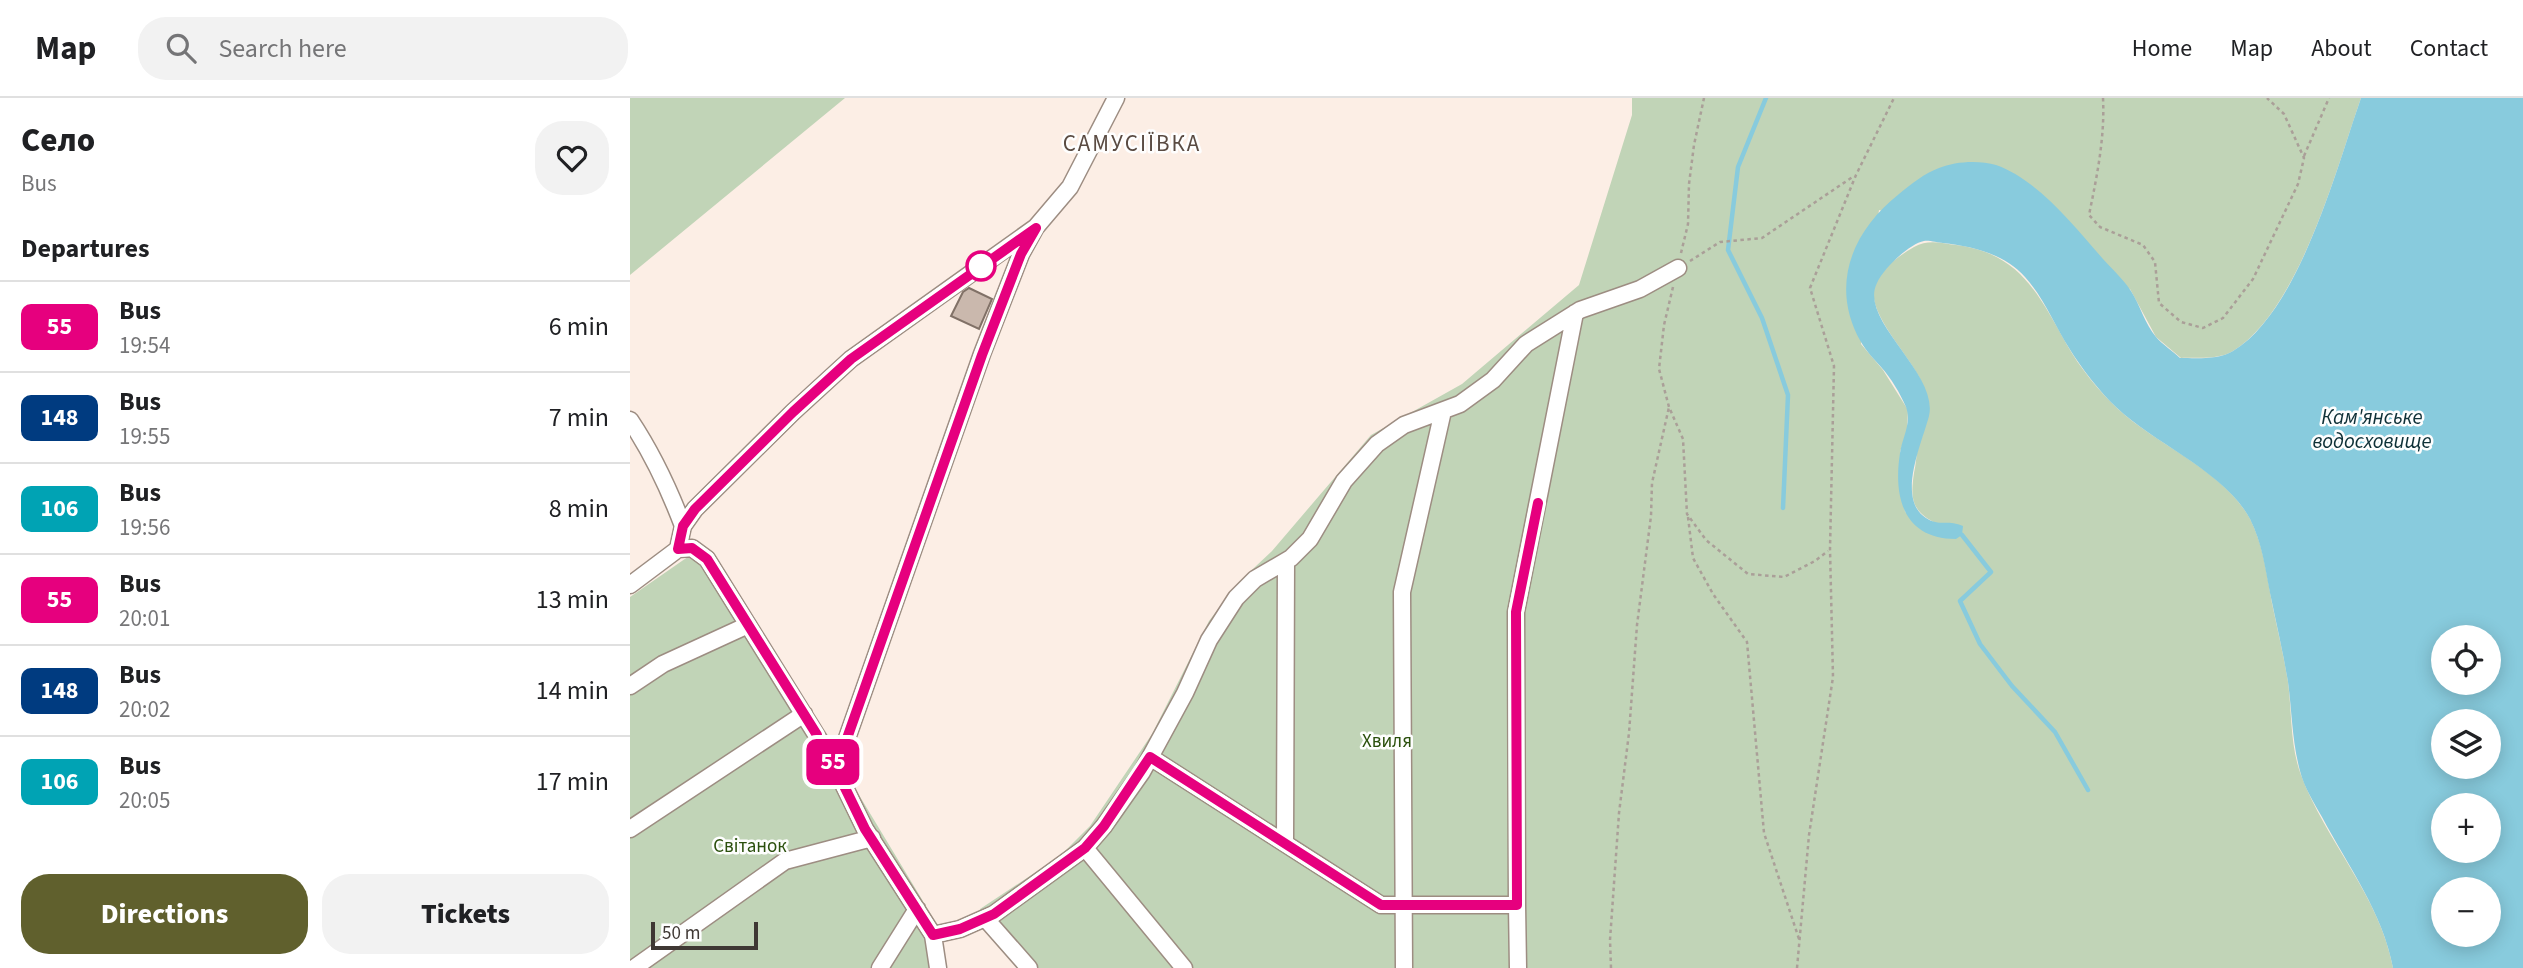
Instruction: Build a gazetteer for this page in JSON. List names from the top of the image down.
{
  "districts": ["САМУСІЇВКА"],
  "water": ["Кам'янське водосховище"],
  "parks": ["Хвиля", "Світанок"],
  "lines": ["bus line 55"],
  "scale_bar": "50 m",
  "page": {
    "header": "Map",
    "search": "Search here",
    "nav": [
      "Home",
      "Map",
      "About",
      "Contact"
    ],
    "heading": [
      ["Село", "Bus"],
      "Departures"
    ],
    "on_map": "55",
    "list": [
      {
        "mark": "55",
        "name": "Bus",
        "note": "19:54",
        "value": "6 min"
      },
      {
        "mark": "148",
        "name": "Bus",
        "note": "19:55",
        "value": "7 min"
      },
      {
        "mark": "106",
        "name": "Bus",
        "note": "19:56",
        "value": "8 min"
      },
      {
        "mark": "55",
        "name": "Bus",
        "note": "20:01",
        "value": "13 min"
      },
      {
        "mark": "148",
        "name": "Bus",
        "note": "20:02",
        "value": "14 min"
      },
      {
        "mark": "106",
        "name": "Bus",
        "note": "20:05",
        "value": "17 min"
      }
    ],
    "map_buttons": ["+", "−"],
    "buttons": ["Directions", "Tickets"],
    "scale": "50 m"
  }
}
